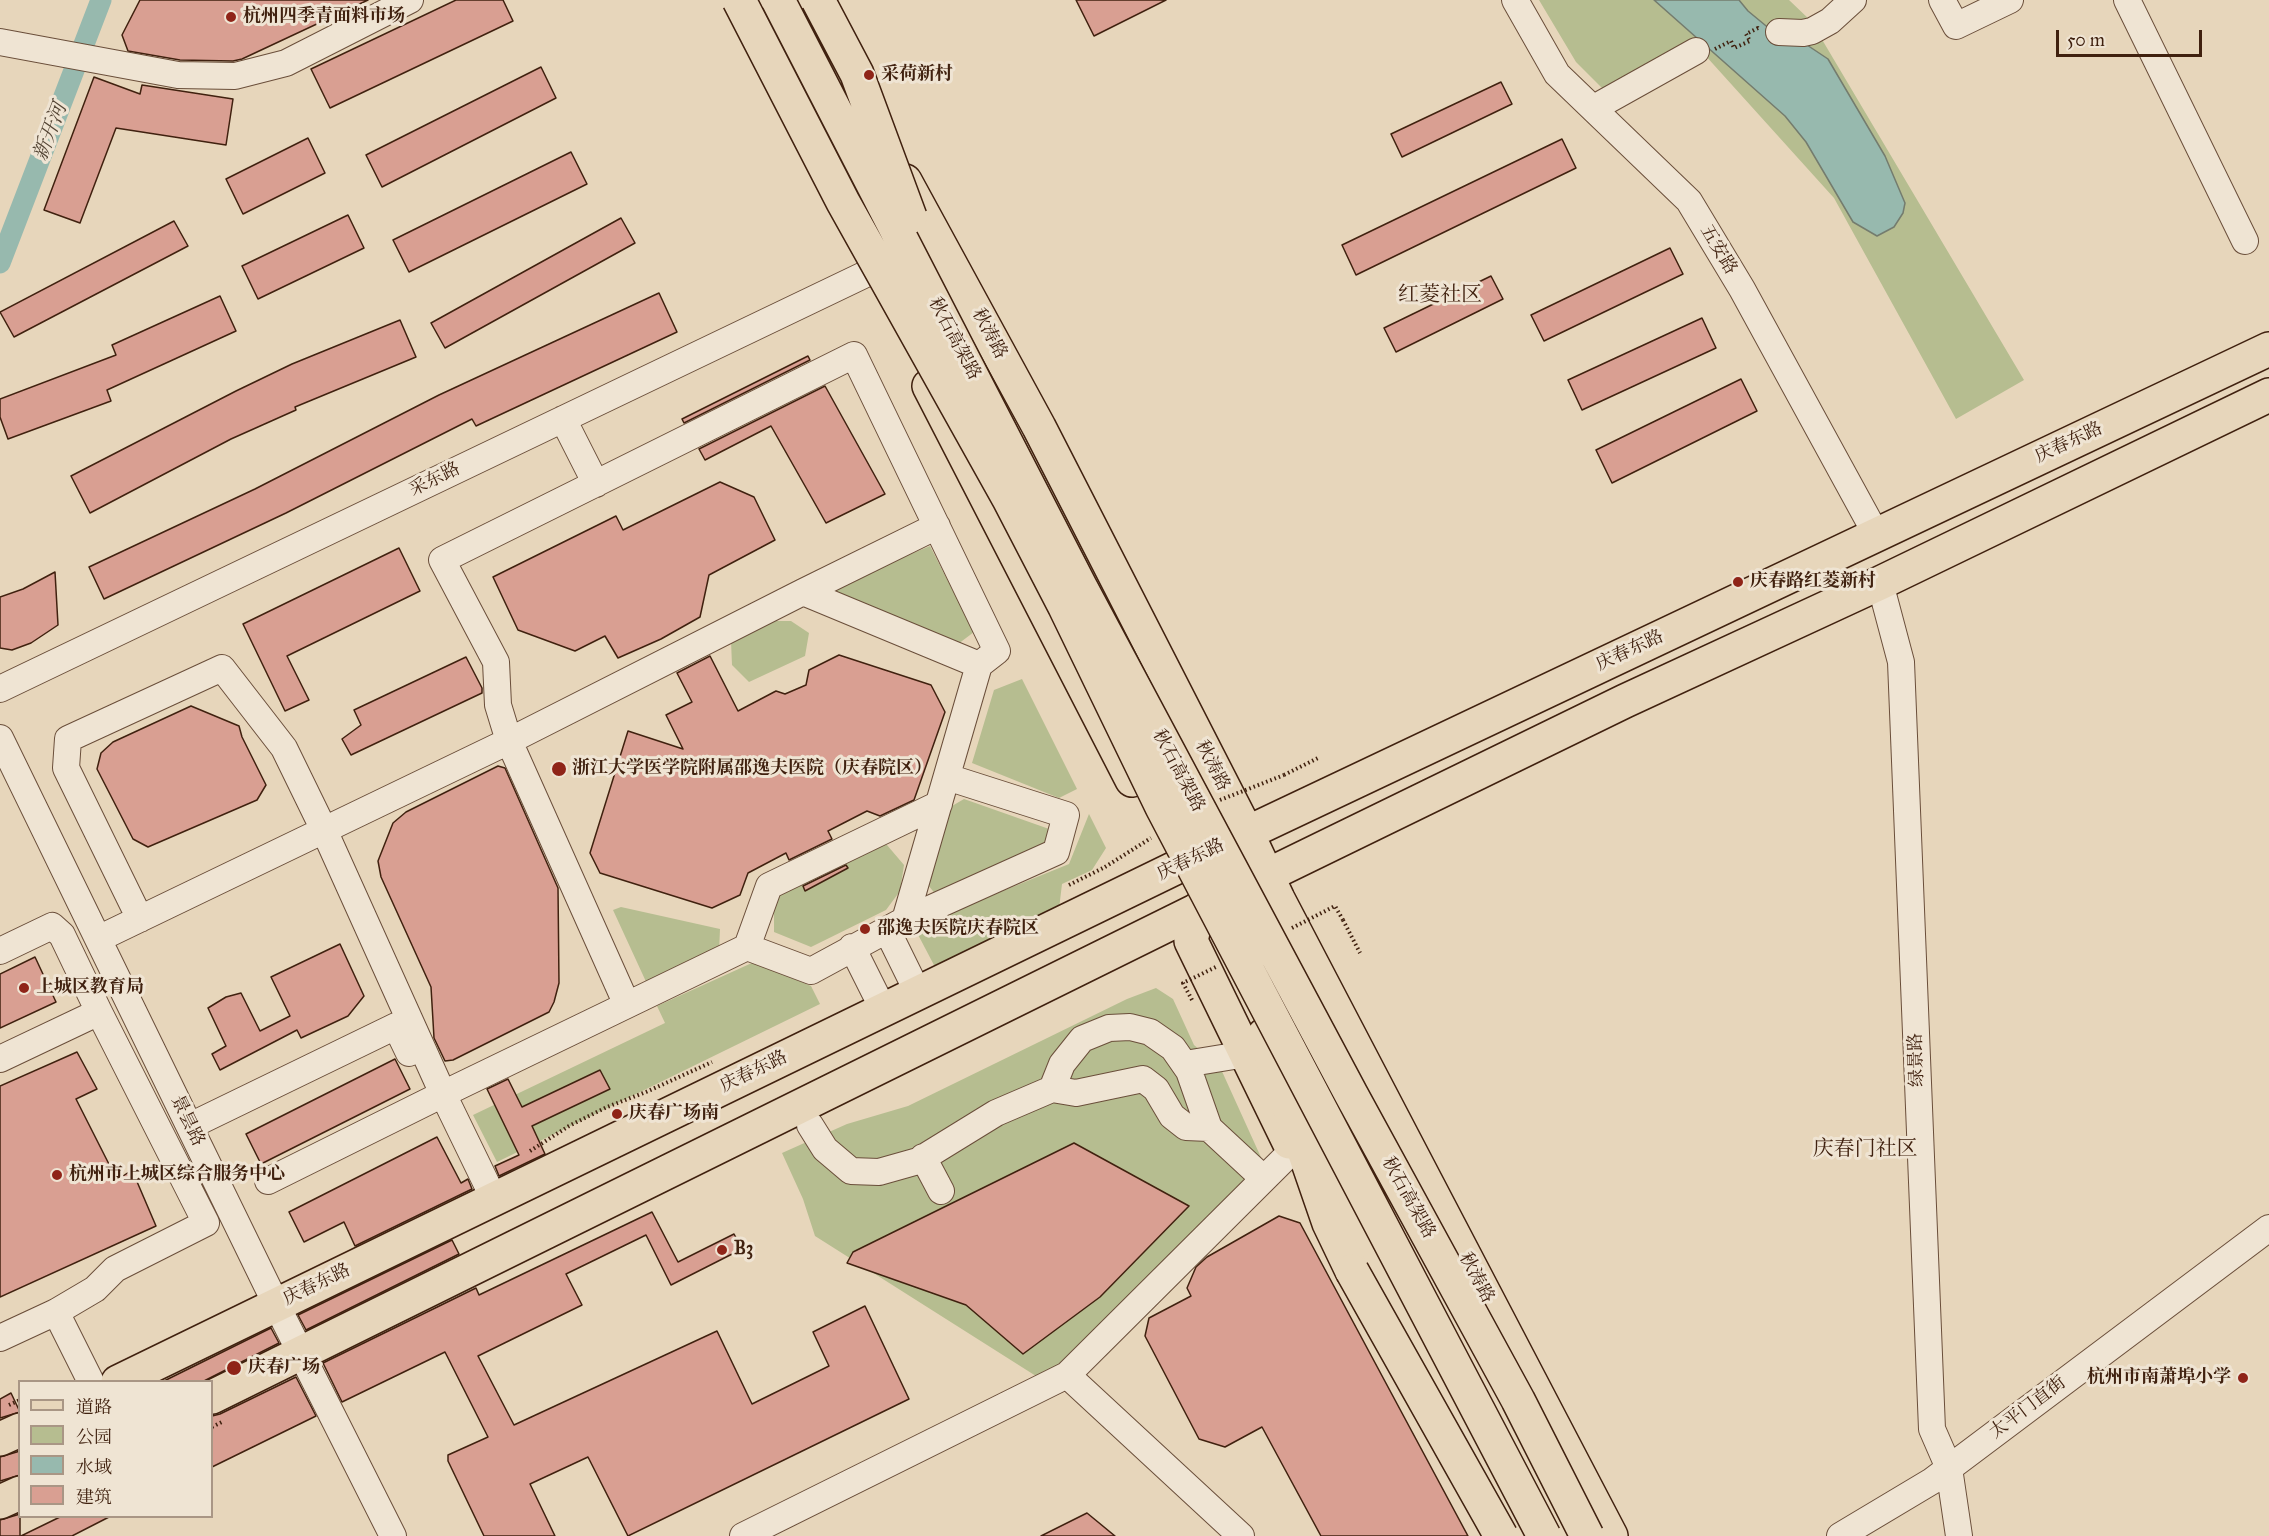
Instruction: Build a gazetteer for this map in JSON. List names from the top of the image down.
{
  "streets": {
    "main road": ["秋涛路", "秋石高架路", "庆春东路"],
    "street": [
      "五安路",
      "采东路",
      "绿景路",
      "景昙路",
      "太平门直街"
    ]
  },
  "crossings": [
    ["五安路", "庆春东路"],
    ["秋涛路", "庆春东路"],
    ["庆春东路", "景昙路"],
    ["绿景路", "太平门直街"]
  ],
  "districts": ["红菱社区", "庆春门社区"],
  "water": ["新开河"],
  "places": [
    "杭州四季青面料市场",
    "采荷新村",
    "庆春路红菱新村",
    "浙江大学医学院附属邵逸夫医院（庆春院区）",
    "邵逸夫医院庆春院区",
    "上城区教育局",
    "庆春广场南",
    "杭州市上城区综合服务中心",
    "B3",
    "庆春广场",
    "杭州市南萧埠小学"
  ],
  "legend": [
    "道路",
    "公园",
    "水域",
    "建筑"
  ],
  "scale_bar": "50 m"
}
